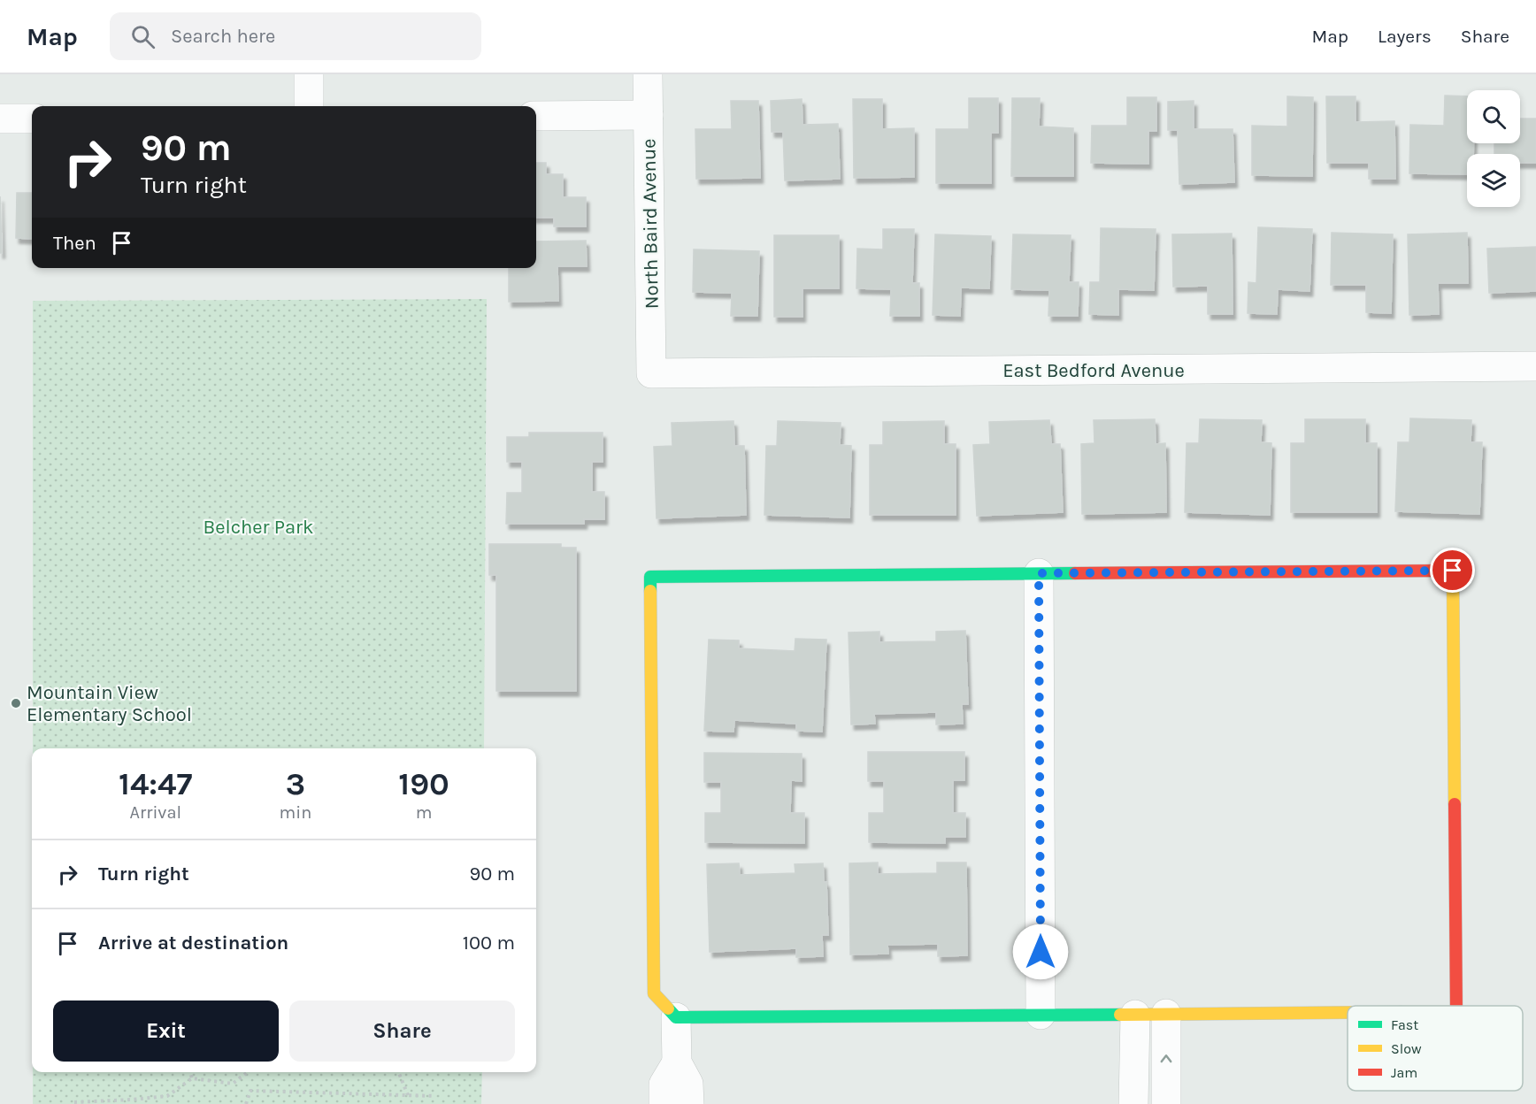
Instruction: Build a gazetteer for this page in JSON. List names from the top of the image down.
{
  "streets": {
    "street": ["North Baird Avenue", "East Bedford Avenue"]
  },
  "crossings": [
    ["North Baird Avenue", "East Bedford Avenue"]
  ],
  "parks": ["Belcher Park"],
  "places": ["Mountain View Elementary School"],
  "legend": ["Fast", "Slow", "Jam"],
  "page": {
    "header": "Map",
    "search": "Search here",
    "nav": ["Map", "Layers", "Share"],
    "turn": ["90 m", "Turn right"],
    "then": "Then",
    "eta": [
      "14:47",
      "Arrival",
      "3",
      "min",
      "190",
      "m"
    ],
    "list": [
      {
        "name": "Turn right",
        "value": "90 m"
      },
      {
        "name": "Arrive at destination",
        "value": "100 m"
      }
    ],
    "buttons": ["Exit", "Share"]
  }
}
